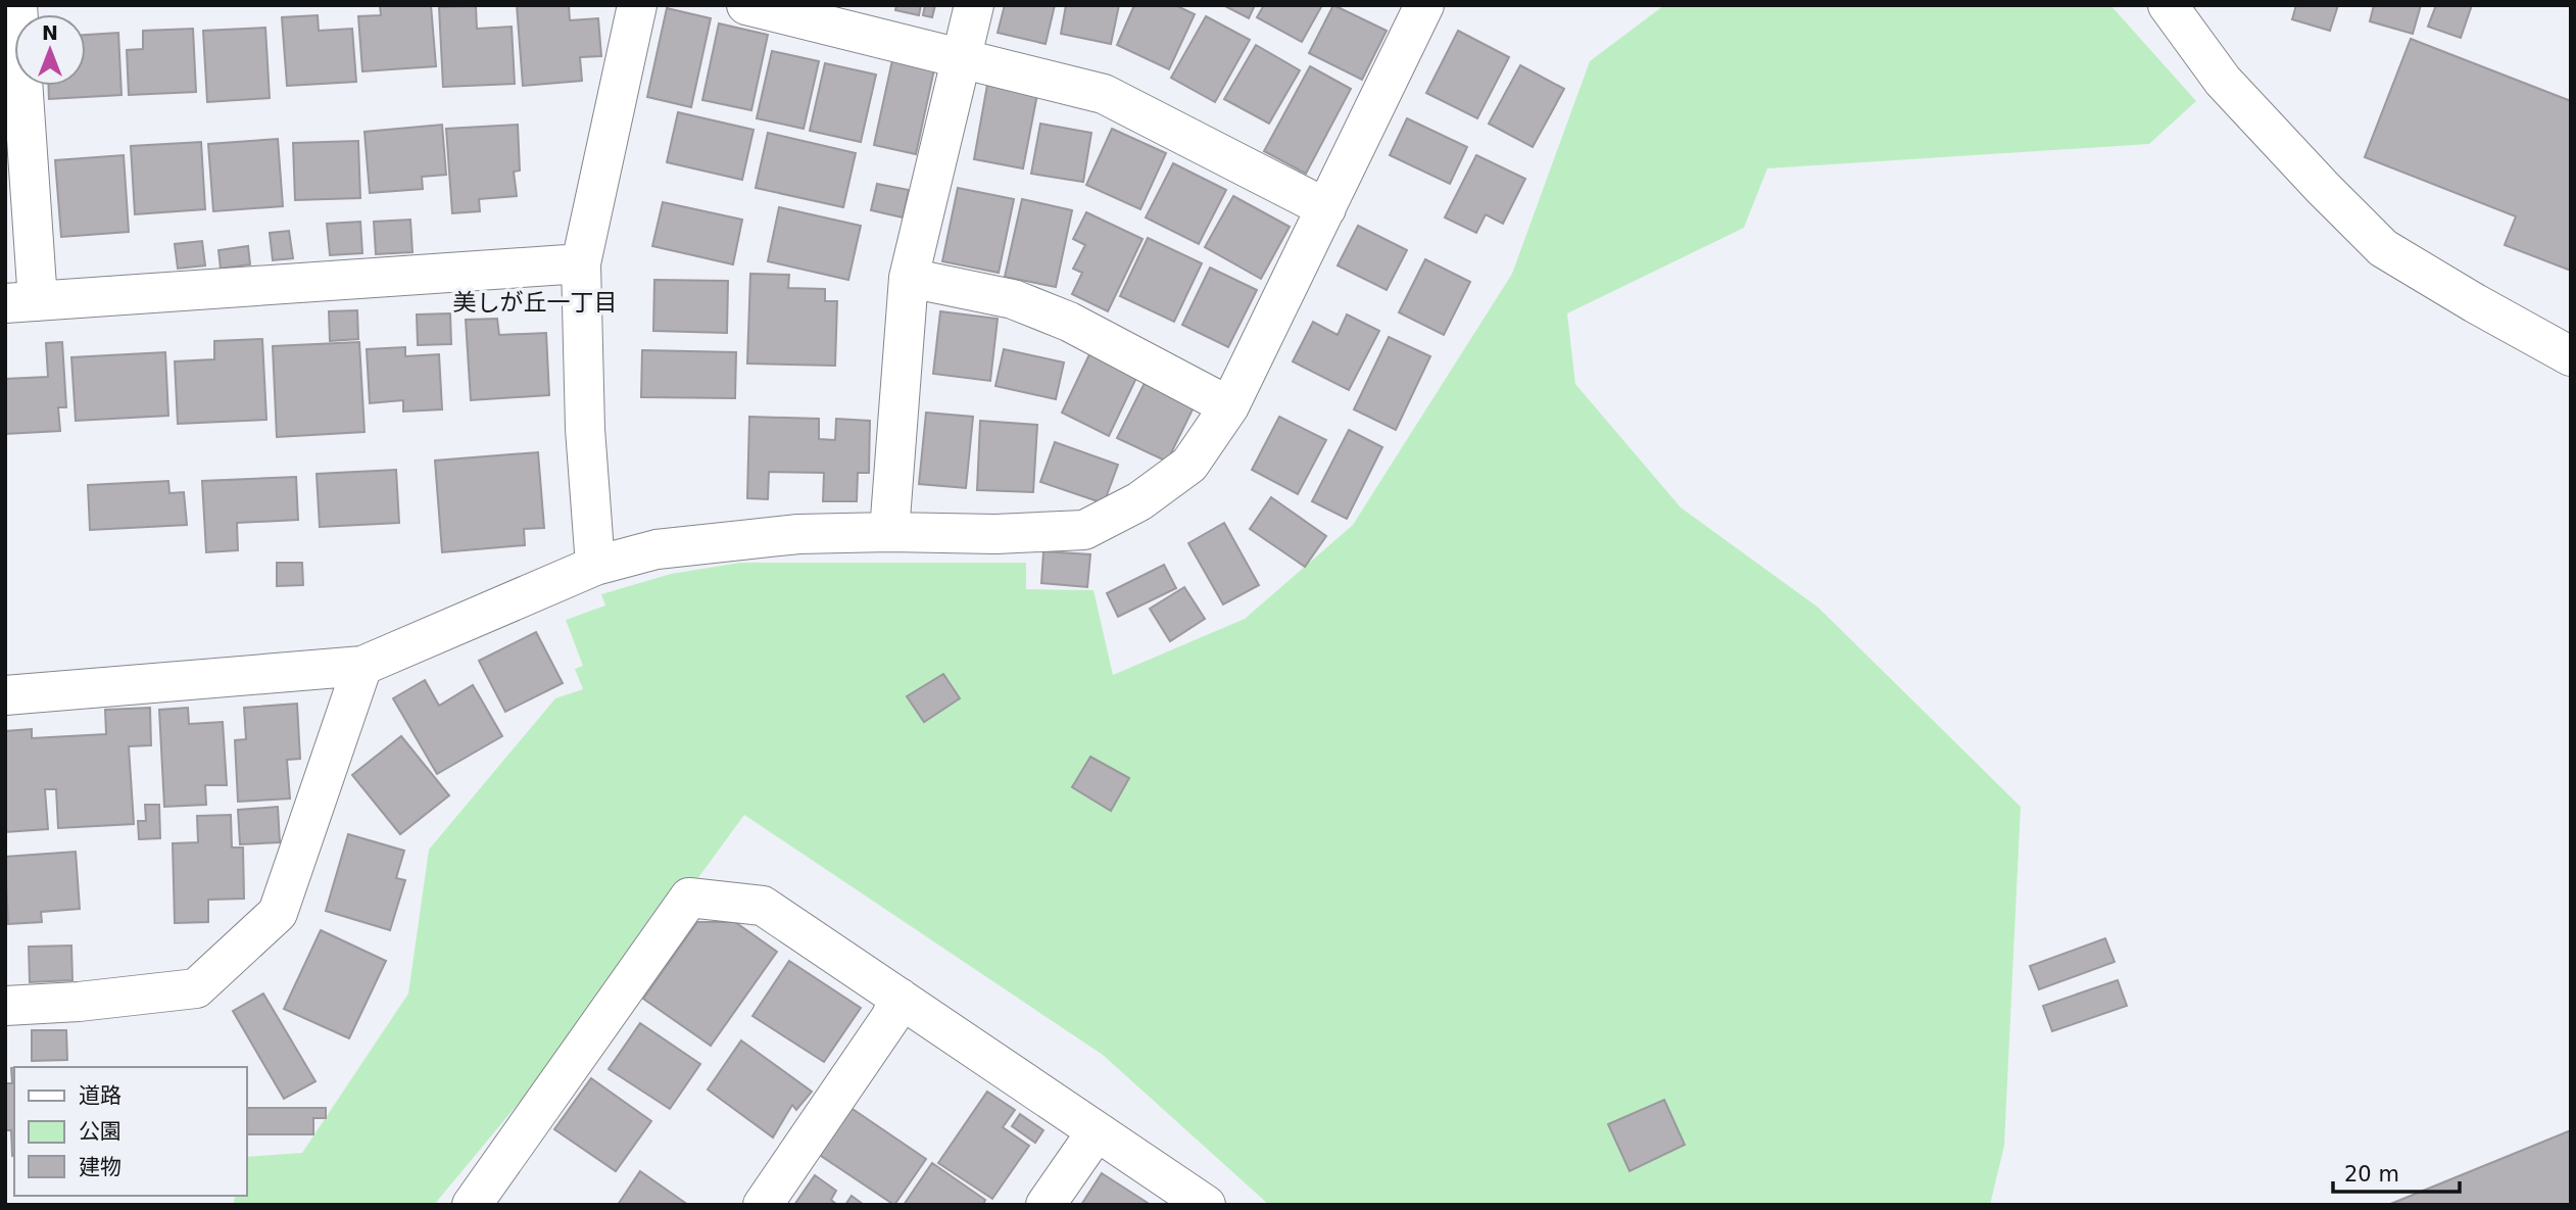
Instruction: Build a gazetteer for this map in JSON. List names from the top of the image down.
{
  "districts": ["美しが丘一丁目"],
  "legend": ["道路", "公園", "建物"],
  "scale_bar": "20 m",
  "north": "top"
}
